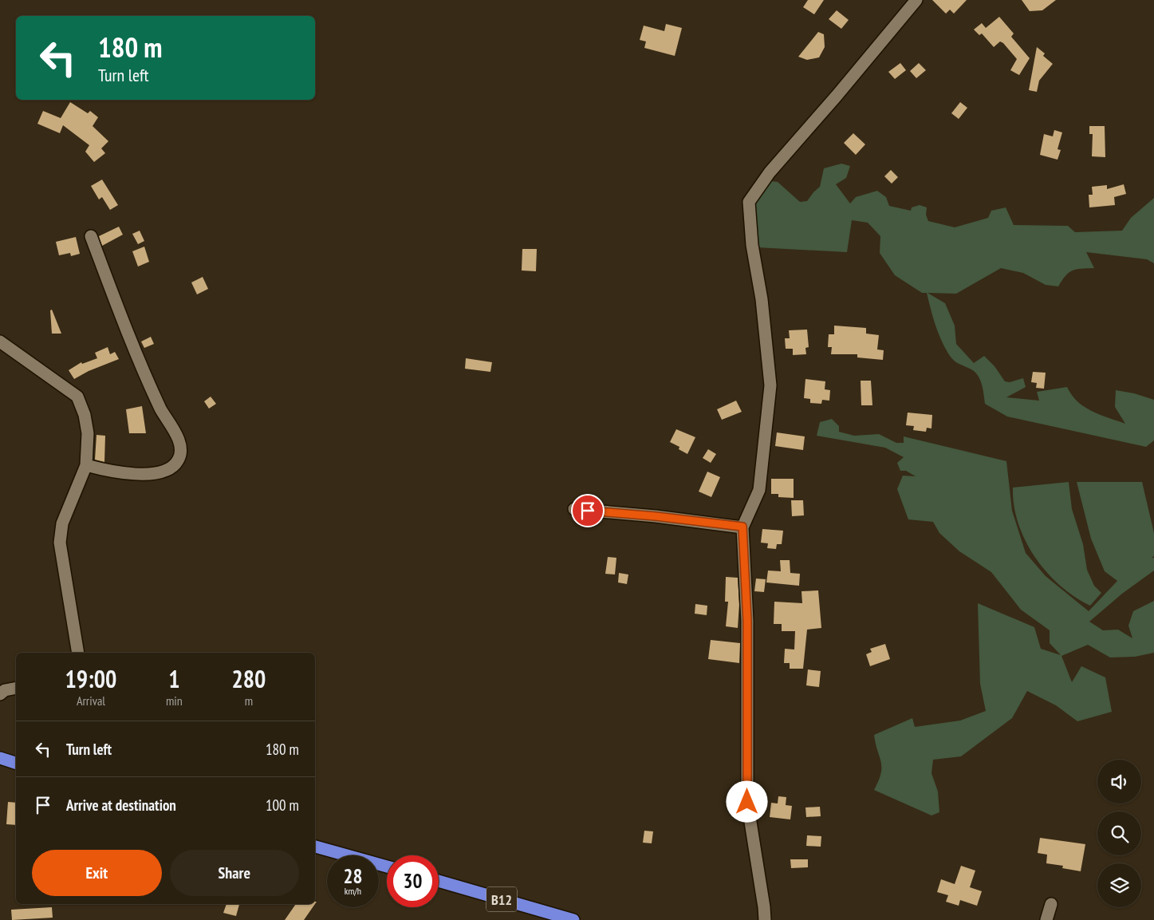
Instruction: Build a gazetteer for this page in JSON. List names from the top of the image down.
{
  "streets": {
    "highway": ["B12"]
  },
  "page": {
    "turn": ["180 m", "Turn left"],
    "eta": [
      "19:00",
      "Arrival",
      "1",
      "min",
      "280",
      "m"
    ],
    "list": [
      {
        "name": "Turn left",
        "value": "180 m"
      },
      {
        "name": "Arrive at destination",
        "value": "100 m"
      }
    ],
    "buttons": ["Exit", "Share"],
    "speed": "28 km/h",
    "limit": "30"
  }
}
